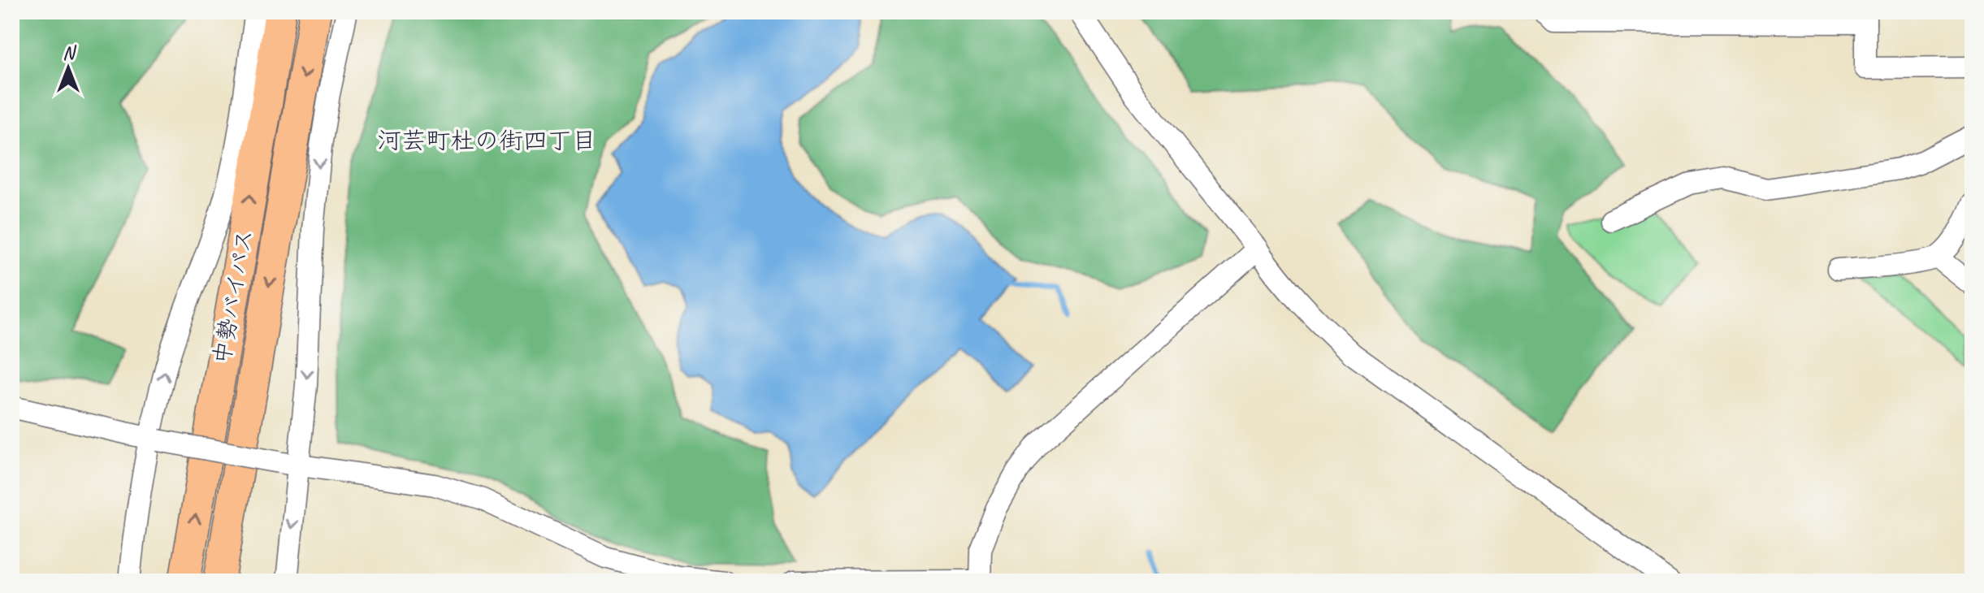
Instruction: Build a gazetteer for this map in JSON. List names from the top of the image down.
{
  "streets": {
    "highway": ["中勢バイパス"]
  },
  "districts": ["河芸町杜の街四丁目"],
  "north": "top"
}
